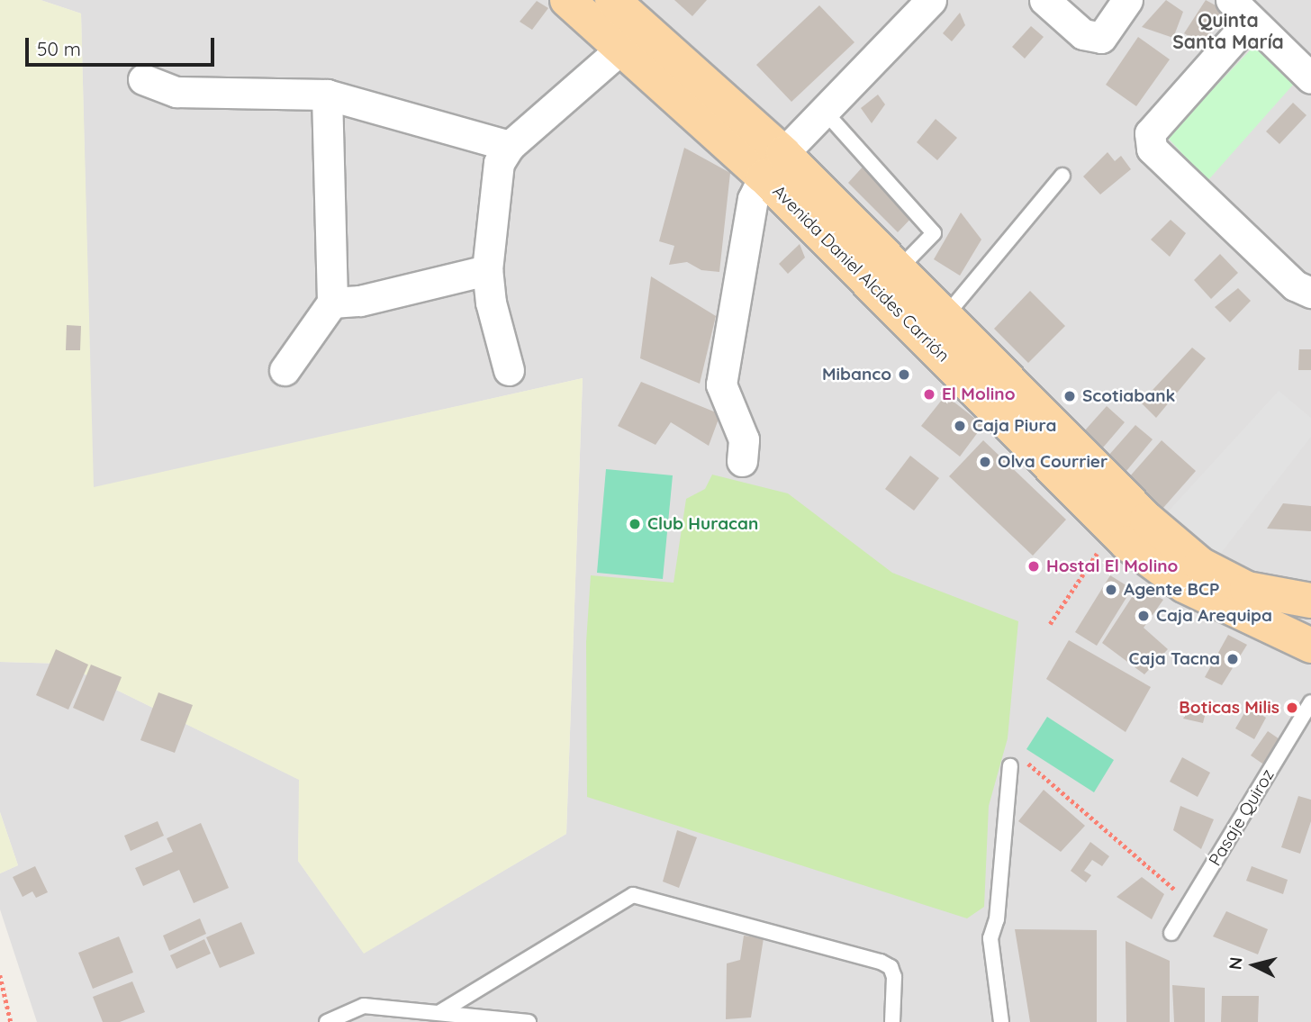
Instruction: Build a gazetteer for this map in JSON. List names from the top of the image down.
{
  "streets": {
    "main road": ["Avenida Daniel Alcides Carrión"],
    "lane": ["Pasaje Quiroz"]
  },
  "districts": ["Quinta Santa María"],
  "places": [
    "Mibanco",
    "El Molino",
    "Scotiabank",
    "Caja Piura",
    "Olva Courrier",
    "Club Huracan",
    "Hostal El Molino",
    "Agente BCP",
    "Caja Arequipa",
    "Caja Tacna",
    "Boticas Milis"
  ],
  "scale_bar": "50 m",
  "north": "left"
}
